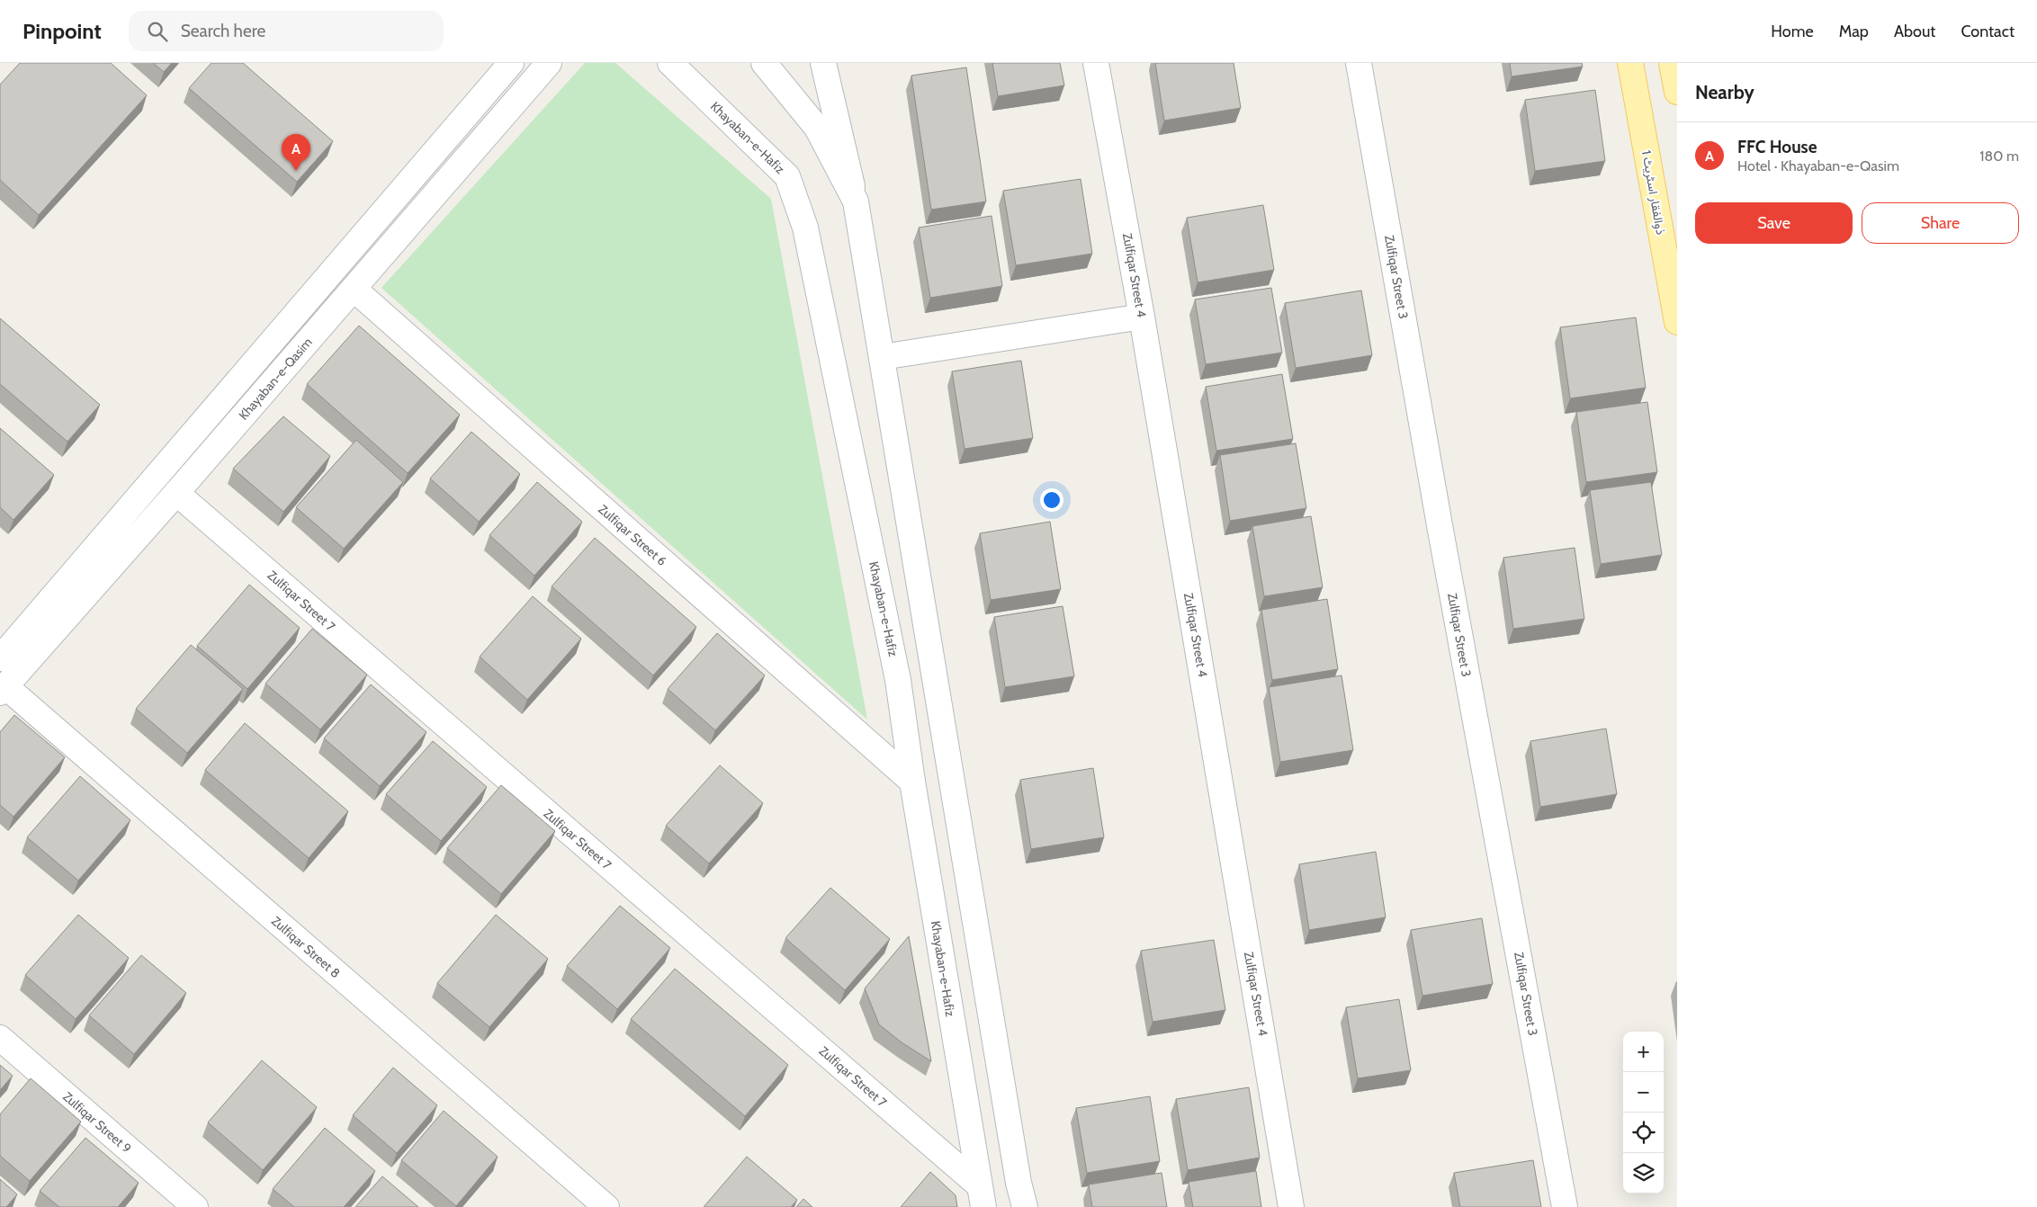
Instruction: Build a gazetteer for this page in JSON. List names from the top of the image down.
{
  "streets": {
    "main road": ["ذوالفقار اسٹریٹ 1"],
    "street": [
      "Khayaban-e-Hafiz",
      "Zulfiqar Street 4",
      "Zulfiqar Street 3",
      "Khayaban-e-Qasim",
      "Zulfiqar Street 6",
      "Zulfiqar Street 7",
      "Zulfiqar Street 8",
      "Zulfiqar Street 9"
    ]
  },
  "crossings": [
    ["Khayaban-e-Hafiz", "Zulfiqar Street 6"],
    ["Khayaban-e-Hafiz", "Zulfiqar Street 7"],
    ["Khayaban-e-Qasim", "Zulfiqar Street 6"],
    ["Khayaban-e-Qasim", "Zulfiqar Street 7"],
    ["Khayaban-e-Qasim", "Zulfiqar Street 8"]
  ],
  "page": {
    "header": "Pinpoint",
    "search": "Search here",
    "nav": [
      "Home",
      "Map",
      "About",
      "Contact"
    ],
    "heading": "Nearby",
    "list": [
      {
        "mark": "A",
        "name": "FFC House",
        "note": "Hotel · Khayaban-e-Qasim",
        "value": "180 m"
      }
    ],
    "pins": "A",
    "buttons": ["Save", "Share"],
    "map_buttons": ["+", "−"]
  }
}
